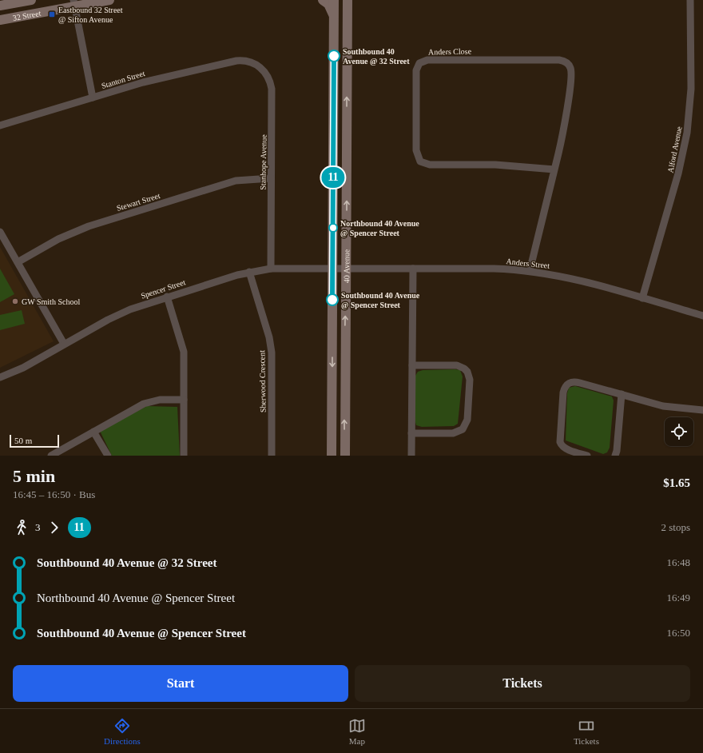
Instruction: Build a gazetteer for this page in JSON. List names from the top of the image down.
{
  "streets": {
    "main road": ["32 Street", "40 Avenue"],
    "street": [
      "Anders Close",
      "Stanton Street",
      "Alford Avenue",
      "Stanhope Avenue",
      "Stewart Street",
      "Anders Street",
      "Spencer Street",
      "Sherwood Crescent"
    ]
  },
  "crossings": [
    ["Anders Close", "Anders Street"],
    ["Stanton Street", "Stanhope Avenue"],
    ["Alford Avenue", "Anders Street"],
    ["Stanhope Avenue", "Stewart Street"],
    ["Stanhope Avenue", "Spencer Street"],
    ["Anders Street", "40 Avenue"],
    ["Anders Street", "Spencer Street"],
    ["40 Avenue", "Spencer Street"],
    ["Spencer Street", "Sherwood Crescent"]
  ],
  "places": {
    "transit": ["Eastbound 32 Street @ Sifton Avenue"],
    "other": [
      "Southbound 40 Avenue @ 32 Street",
      "Northbound 40 Avenue @ Spencer Street",
      "Southbound 40 Avenue @ Spencer Street",
      "GW Smith School"
    ]
  },
  "lines": ["bus line 11"],
  "scale_bar": "50 m",
  "page": {
    "on_map": "11",
    "scale": "50 m",
    "heading": ["5 min", "16:45 – 16:50 · Bus", "$1.65"],
    "legs": ["3", "11", "2 stops"],
    "list": [
      {
        "name": "Southbound 40 Avenue @ 32 Street",
        "value": "16:48"
      },
      {
        "name": "Northbound 40 Avenue @ Spencer Street",
        "value": "16:49"
      },
      {
        "name": "Southbound 40 Avenue @ Spencer Street",
        "value": "16:50"
      }
    ],
    "buttons": ["Start", "Tickets"],
    "tabs": ["Directions", "Map", "Tickets"]
  }
}
